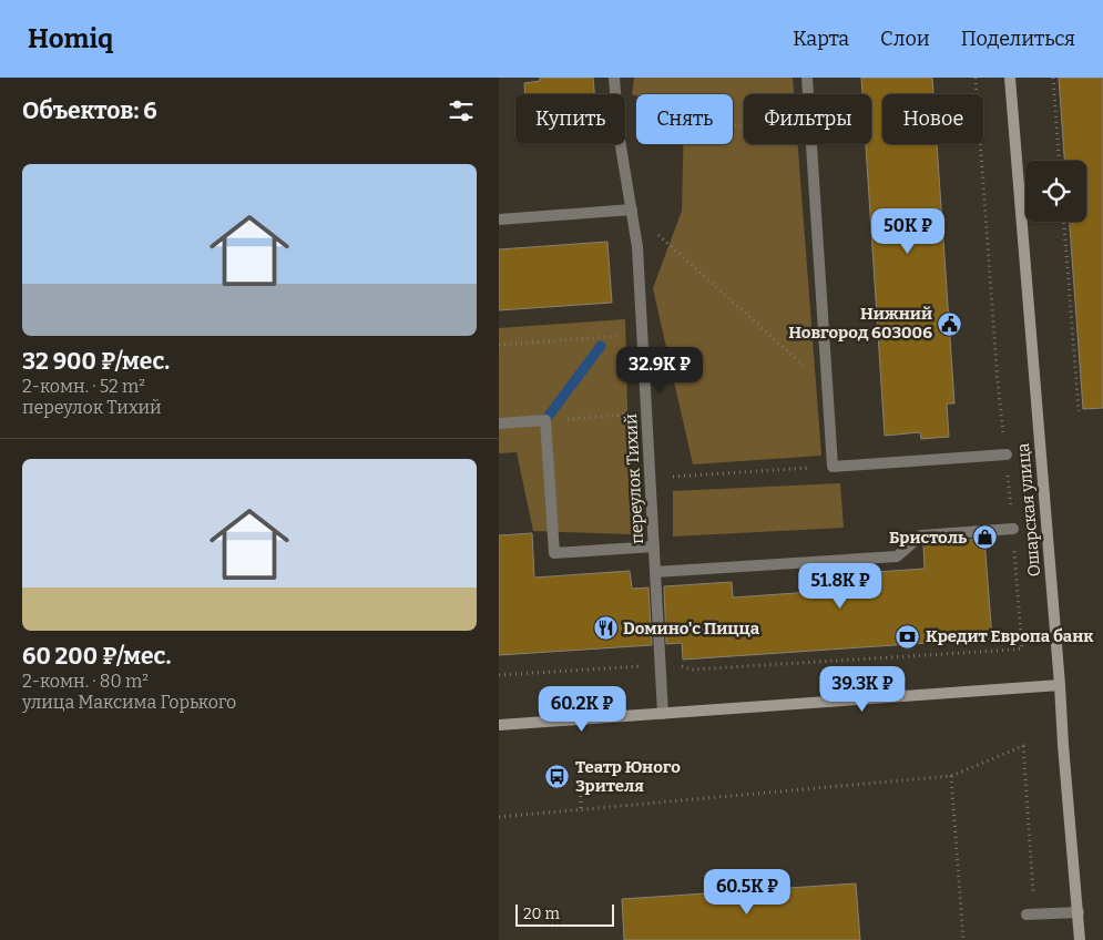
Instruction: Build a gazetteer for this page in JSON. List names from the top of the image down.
{
  "streets": {
    "main road": ["Ошарская улица"],
    "street": ["переулок Тихий"]
  },
  "places": {
    "public building": ["Нижний Новгород 603006"],
    "shop": ["Бристоль"],
    "restaurant": ["Dомино'с Пицца"],
    "bank": ["Кредит Европа банк"],
    "bus stop": ["Театр Юного Зрителя"]
  },
  "scale_bar": "20 m",
  "page": {
    "header": "Homiq",
    "nav": ["Карта", "Слои", "Поделиться"],
    "heading": "Объектов: 6",
    "chip": [
      "Купить",
      "Снять",
      "Фильтры",
      "Новое"
    ],
    "list": [
      {
        "name": "32 900 ₽/мес.",
        "note": "2-комн. · 52 m² · переулок Тихий"
      },
      {
        "name": "60 200 ₽/мес.",
        "note": "2-комн. · 80 m² · улица Максима Горького"
      }
    ],
    "price": [
      "50K ₽",
      "32.9K ₽",
      "51.8K ₽",
      "39.3K ₽",
      "60.2K ₽",
      "60.5K ₽"
    ],
    "scale": "20 m"
  }
}
